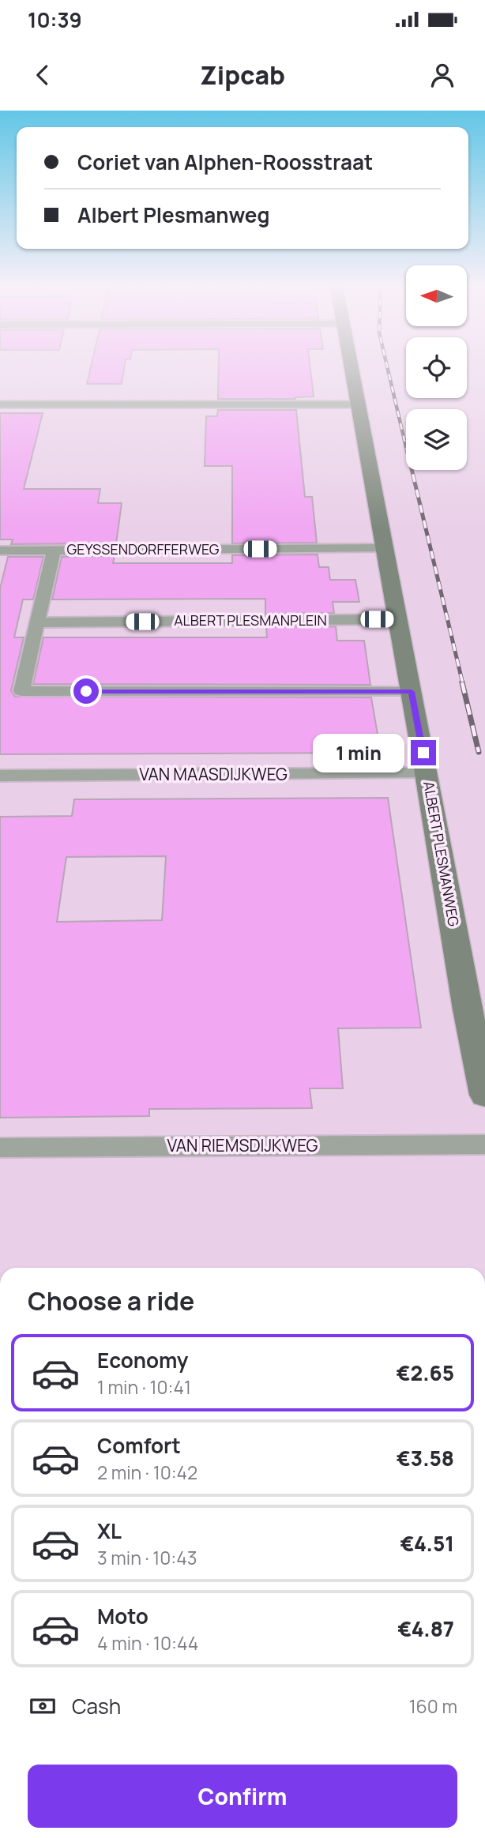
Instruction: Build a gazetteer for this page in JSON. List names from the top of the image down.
{
  "streets": {
    "street": [
      "GEYSSENDORFFERWEG",
      "ALBERT PLESMANPLEIN",
      "VAN MAASDIJKWEG",
      "ALBERT PLESMANWEG",
      "VAN RIEMSDIJKWEG"
    ]
  },
  "crossings": [
    ["GEYSSENDORFFERWEG", "ALBERT PLESMANWEG"],
    ["ALBERT PLESMANPLEIN", "ALBERT PLESMANWEG"],
    ["VAN MAASDIJKWEG", "ALBERT PLESMANWEG"]
  ],
  "north": "left",
  "page": {
    "status": "10:39",
    "header": "Zipcab",
    "banner": ["Coriet van Alphen-Roosstraat", "Albert Plesmanweg"],
    "bubble": "1 min",
    "heading": "Choose a ride",
    "list": [
      {
        "name": "Economy",
        "note": "1 min · 10:41",
        "value": "€2.65"
      },
      {
        "name": "Comfort",
        "note": "2 min · 10:42",
        "value": "€3.58"
      },
      {
        "name": "XL",
        "note": "3 min · 10:43",
        "value": "€4.51"
      },
      {
        "name": "Moto",
        "note": "4 min · 10:44",
        "value": "€4.87"
      }
    ],
    "pay": ["Cash", "160 m"],
    "buttons": "Confirm"
  }
}
